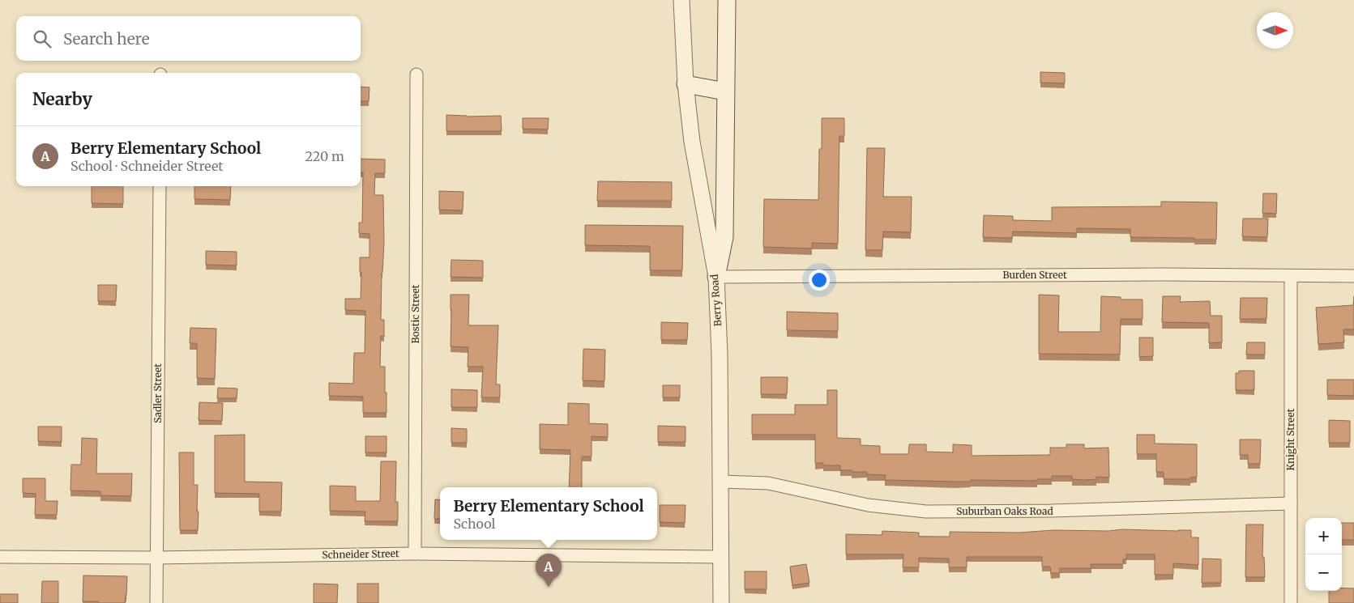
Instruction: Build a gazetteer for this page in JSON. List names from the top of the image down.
{
  "streets": {
    "street": [
      "Burden Street",
      "Berry Road",
      "Bostic Street",
      "Sadler Street",
      "Knight Street",
      "Suburban Oaks Road",
      "Schneider Street"
    ]
  },
  "crossings": [
    ["Burden Street", "Berry Road"],
    ["Burden Street", "Knight Street"],
    ["Berry Road", "Suburban Oaks Road"],
    ["Berry Road", "Schneider Street"],
    ["Bostic Street", "Schneider Street"],
    ["Sadler Street", "Schneider Street"],
    ["Knight Street", "Suburban Oaks Road"]
  ],
  "north": "right",
  "page": {
    "search": "Search here",
    "heading": "Nearby",
    "list": [
      {
        "mark": "A",
        "name": "Berry Elementary School",
        "note": "School · Schneider Street",
        "value": "220 m"
      }
    ],
    "popup": ["Berry Elementary School", "School"],
    "map_buttons": ["+", "−"],
    "pins": "A"
  }
}
